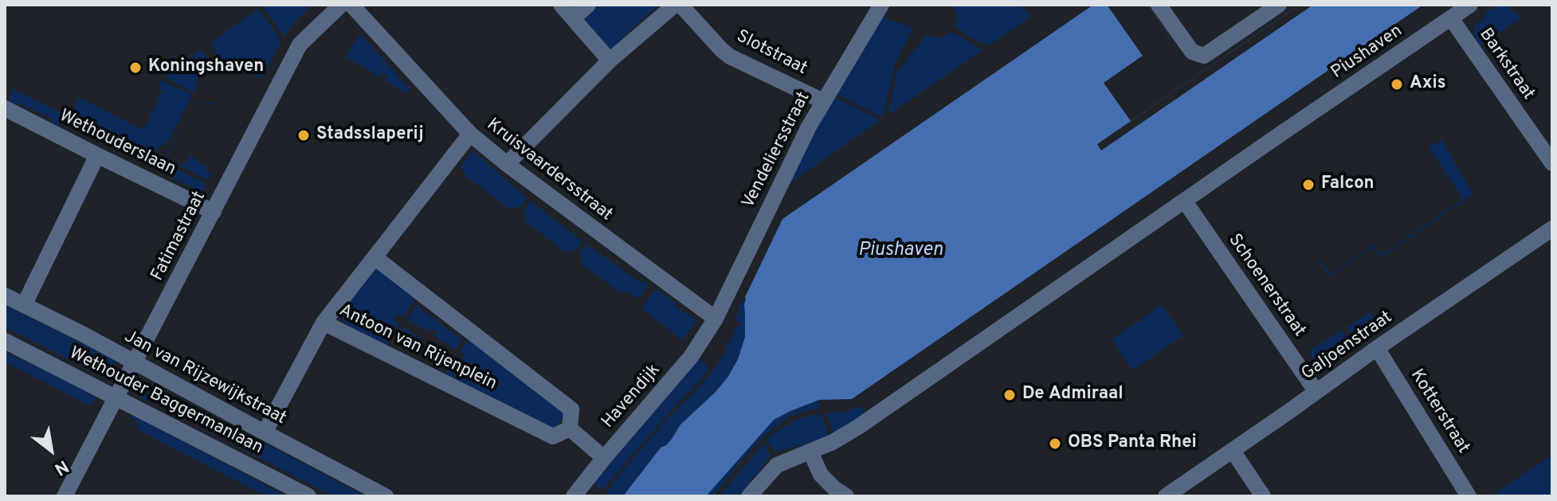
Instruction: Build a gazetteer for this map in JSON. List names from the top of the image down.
{
  "streets": {
    "street": [
      "Piushaven",
      "Slotstraat",
      "Barkstraat",
      "Wethouderslaan",
      "Vendeliersstraat",
      "Kruisvaardersstraat",
      "Fatimastraat",
      "Schoenerstraat",
      "Galjoenstraat",
      "Antoon van Rijenplein",
      "Jan van Rijzewijkstraat",
      "Havendijk",
      "Wethouder Baggermanlaan",
      "Kotterstraat"
    ]
  },
  "crossings": [
    ["Piushaven", "Barkstraat"],
    ["Piushaven", "Schoenerstraat"],
    ["Slotstraat", "Vendeliersstraat"],
    ["Wethouderslaan", "Fatimastraat"],
    ["Vendeliersstraat", "Kruisvaardersstraat"],
    ["Vendeliersstraat", "Havendijk"],
    ["Kruisvaardersstraat", "Havendijk"],
    ["Fatimastraat", "Jan van Rijzewijkstraat"],
    ["Fatimastraat", "Wethouder Baggermanlaan"],
    ["Schoenerstraat", "Galjoenstraat"],
    ["Galjoenstraat", "Kotterstraat"]
  ],
  "water": ["Piushaven"],
  "places": [
    "Koningshaven",
    "Axis",
    "Stadsslaperij",
    "Falcon",
    "De Admiraal",
    "OBS Panta Rhei"
  ],
  "north": "bottom right"
}
